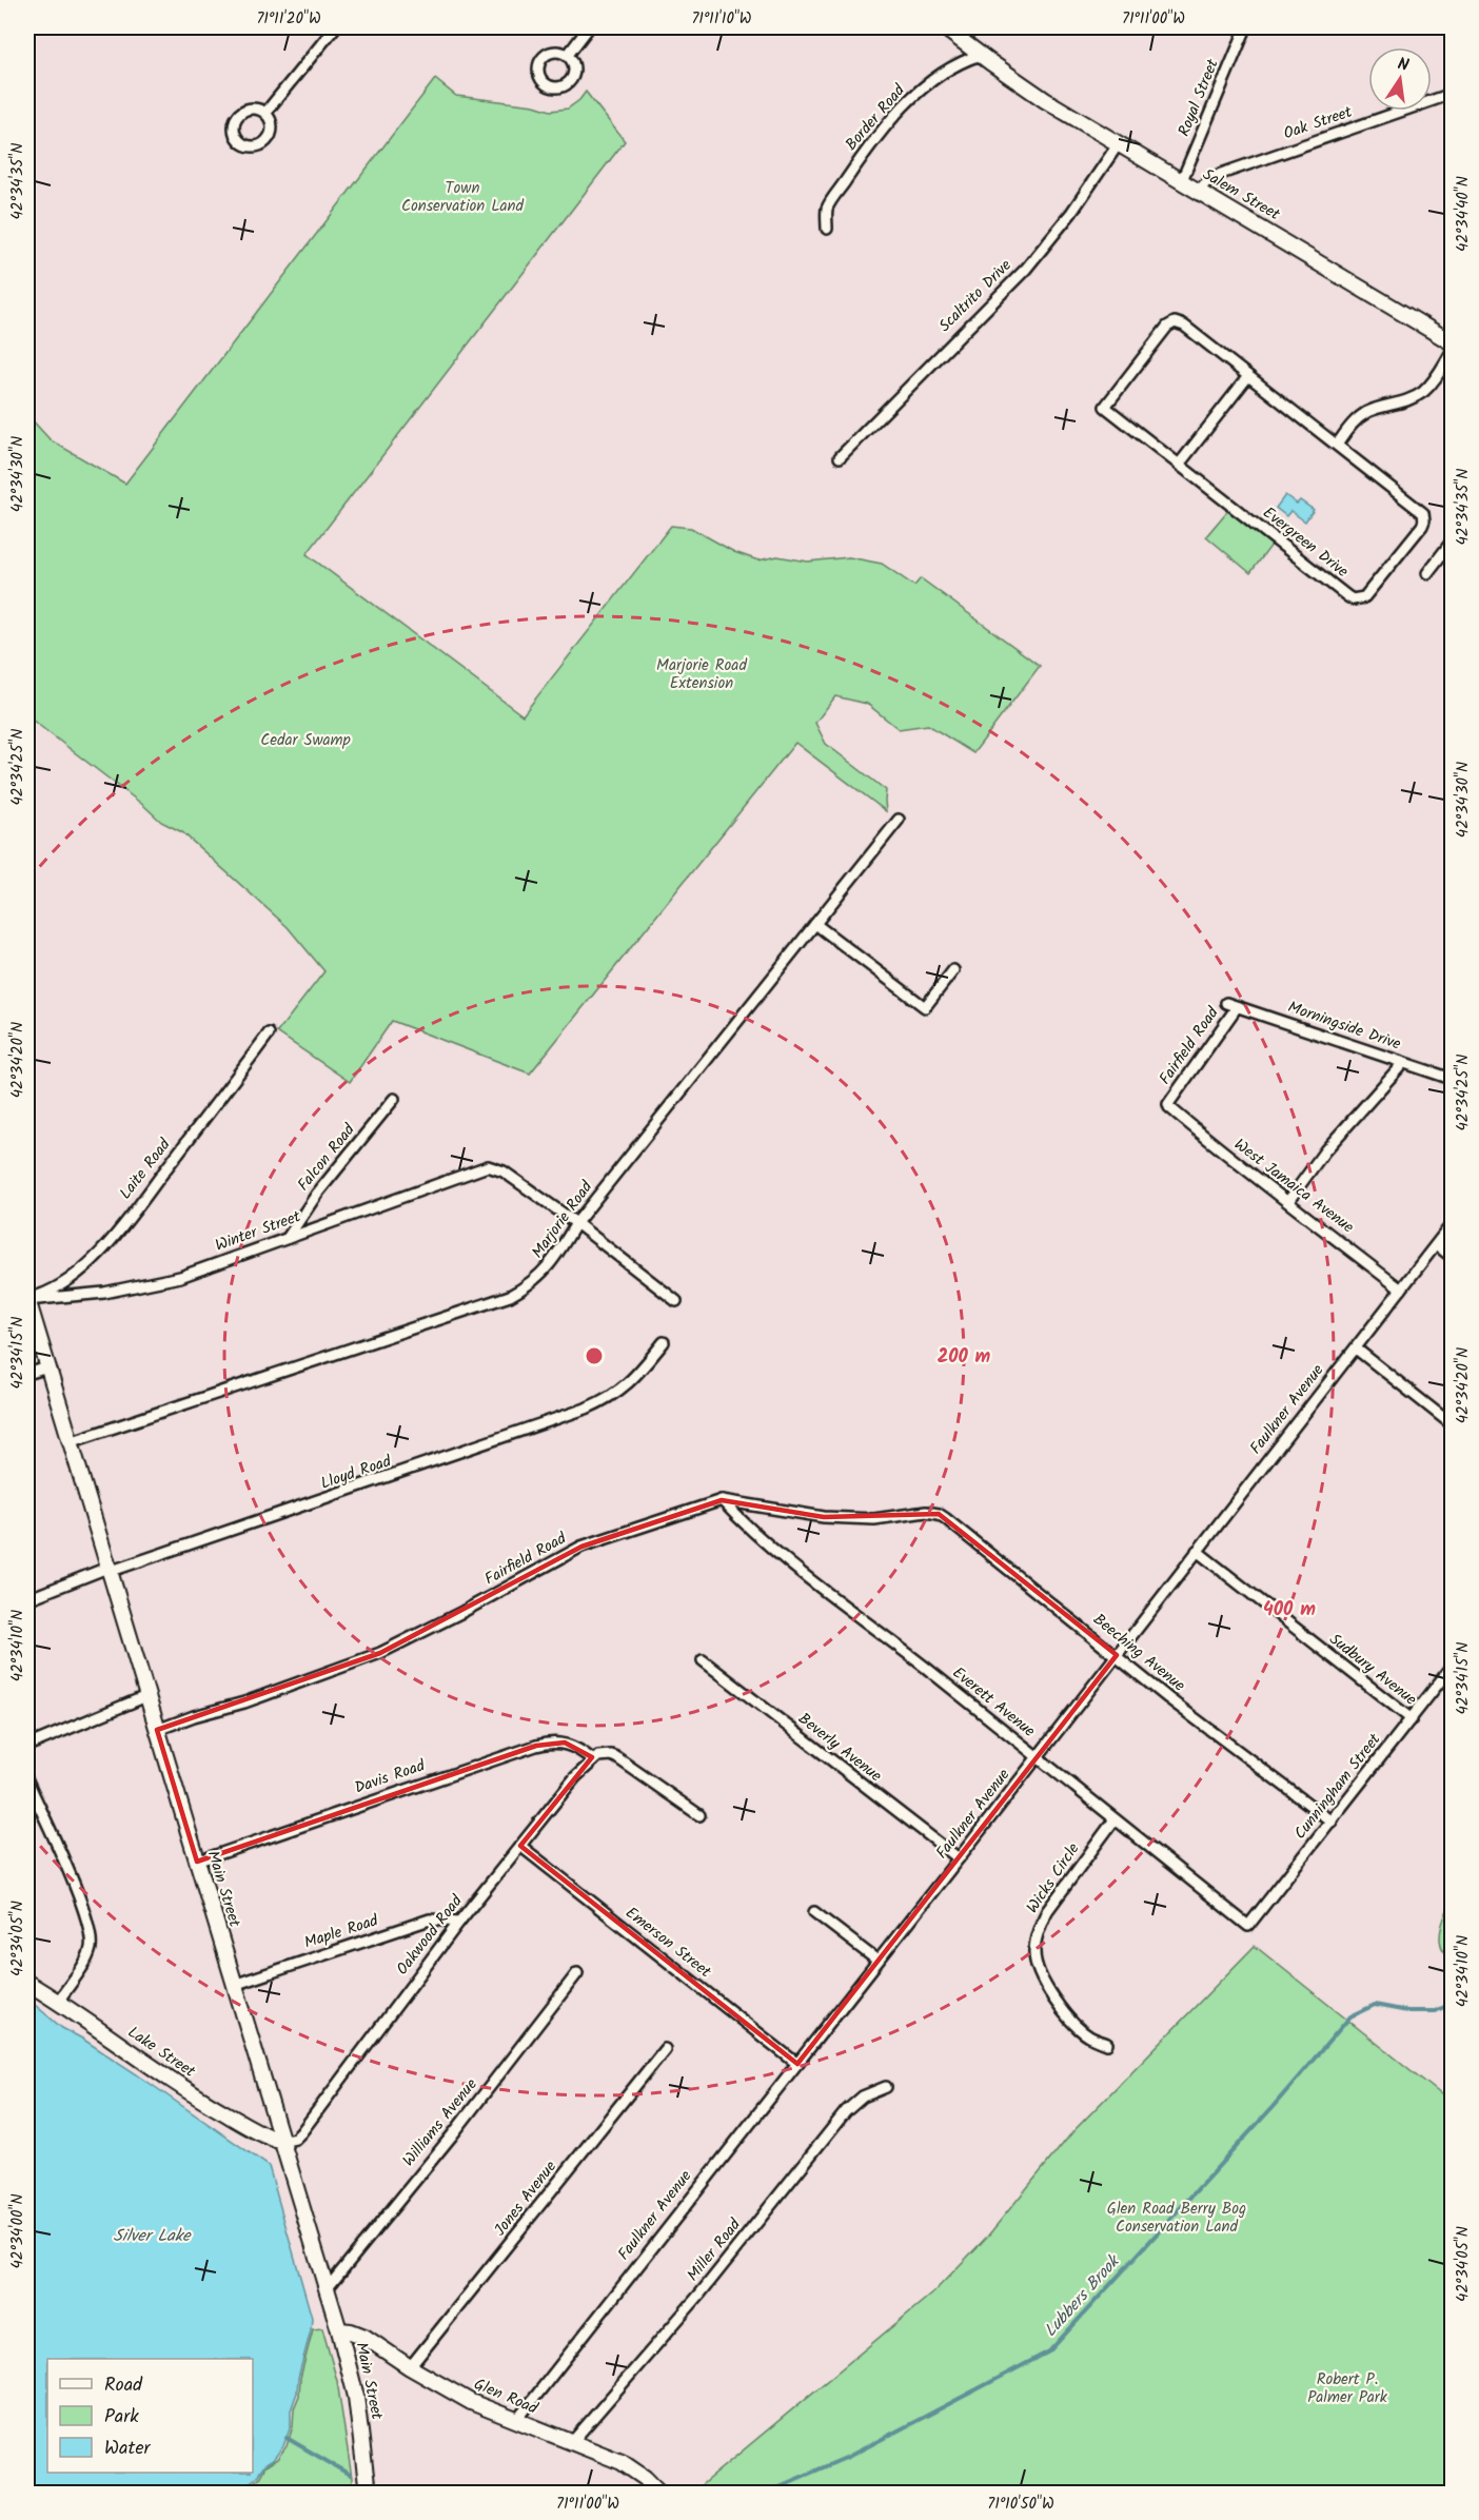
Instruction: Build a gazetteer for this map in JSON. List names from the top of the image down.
{
  "streets": {
    "street": [
      "Royal Street",
      "Border Road",
      "Oak Street",
      "Salem Street",
      "Scaltrito Drive",
      "Evergreen Drive",
      "Morningside Drive",
      "Fairfield Road",
      "Falcon Road",
      "Laite Road",
      "West Jamaica Avenue",
      "Marjorie Road",
      "Winter Street",
      "Faulkner Avenue",
      "Lloyd Road",
      "Beeching Avenue",
      "Sudbury Avenue",
      "Everett Avenue",
      "Beverly Avenue",
      "Davis Road",
      "Cunningham Street",
      "Wicks Circle",
      "Main Street",
      "Maple Road",
      "Oakwood Road",
      "Emerson Street",
      "Lake Street",
      "Williams Avenue",
      "Jones Avenue",
      "Miller Road",
      "Glen Road"
    ]
  },
  "crossings": [
    ["Royal Street", "Salem Street"],
    ["Border Road", "Salem Street"],
    ["Oak Street", "Salem Street"],
    ["Salem Street", "Scaltrito Drive"],
    ["Morningside Drive", "Fairfield Road"],
    ["Fairfield Road", "West Jamaica Avenue"],
    ["Fairfield Road", "Beeching Avenue"],
    ["Fairfield Road", "Everett Avenue"],
    ["Fairfield Road", "Main Street"],
    ["Falcon Road", "Winter Street"],
    ["Laite Road", "Winter Street"],
    ["Laite Road", "Main Street"],
    ["West Jamaica Avenue", "Faulkner Avenue"],
    ["Marjorie Road", "Winter Street"],
    ["Marjorie Road", "Main Street"],
    ["Winter Street", "Main Street"],
    ["Faulkner Avenue", "Beeching Avenue"],
    ["Faulkner Avenue", "Sudbury Avenue"],
    ["Faulkner Avenue", "Everett Avenue"],
    ["Faulkner Avenue", "Beverly Avenue"],
    ["Faulkner Avenue", "Emerson Street"],
    ["Faulkner Avenue", "Glen Road"],
    ["Lloyd Road", "Main Street"],
    ["Beeching Avenue", "Cunningham Street"],
    ["Sudbury Avenue", "Cunningham Street"],
    ["Everett Avenue", "Cunningham Street"],
    ["Everett Avenue", "Wicks Circle"],
    ["Davis Road", "Main Street"],
    ["Davis Road", "Oakwood Road"],
    ["Main Street", "Maple Road"],
    ["Main Street", "Oakwood Road"],
    ["Main Street", "Lake Street"],
    ["Main Street", "Williams Avenue"],
    ["Main Street", "Glen Road"],
    ["Maple Road", "Oakwood Road"],
    ["Oakwood Road", "Emerson Street"],
    ["Oakwood Road", "Lake Street"],
    ["Jones Avenue", "Glen Road"],
    ["Miller Road", "Glen Road"]
  ],
  "water": ["Silver Lake", "Lubbers Brook"],
  "parks": [
    "Town Conservation Land",
    "Marjorie Road Extension",
    "Cedar Swamp",
    "Glen Road Berry Bog Conservation Land",
    "Robert P. Palmer Park"
  ],
  "legend": ["Road", "Park", "Water"],
  "north": "top",
  "coordinates": [
    "71°11'20\"W",
    "71°11'10\"W",
    "71°11'00\"W",
    "42°34'35\"N",
    "42°34'40\"N",
    "42°34'30\"N",
    "42°34'25\"N",
    "42°34'20\"N",
    "42°34'15\"N",
    "42°34'10\"N",
    "42°34'05\"N",
    "42°34'00\"N",
    "71°10'50\"W"
  ],
  "rings": ["200 m", "400 m"]
}
